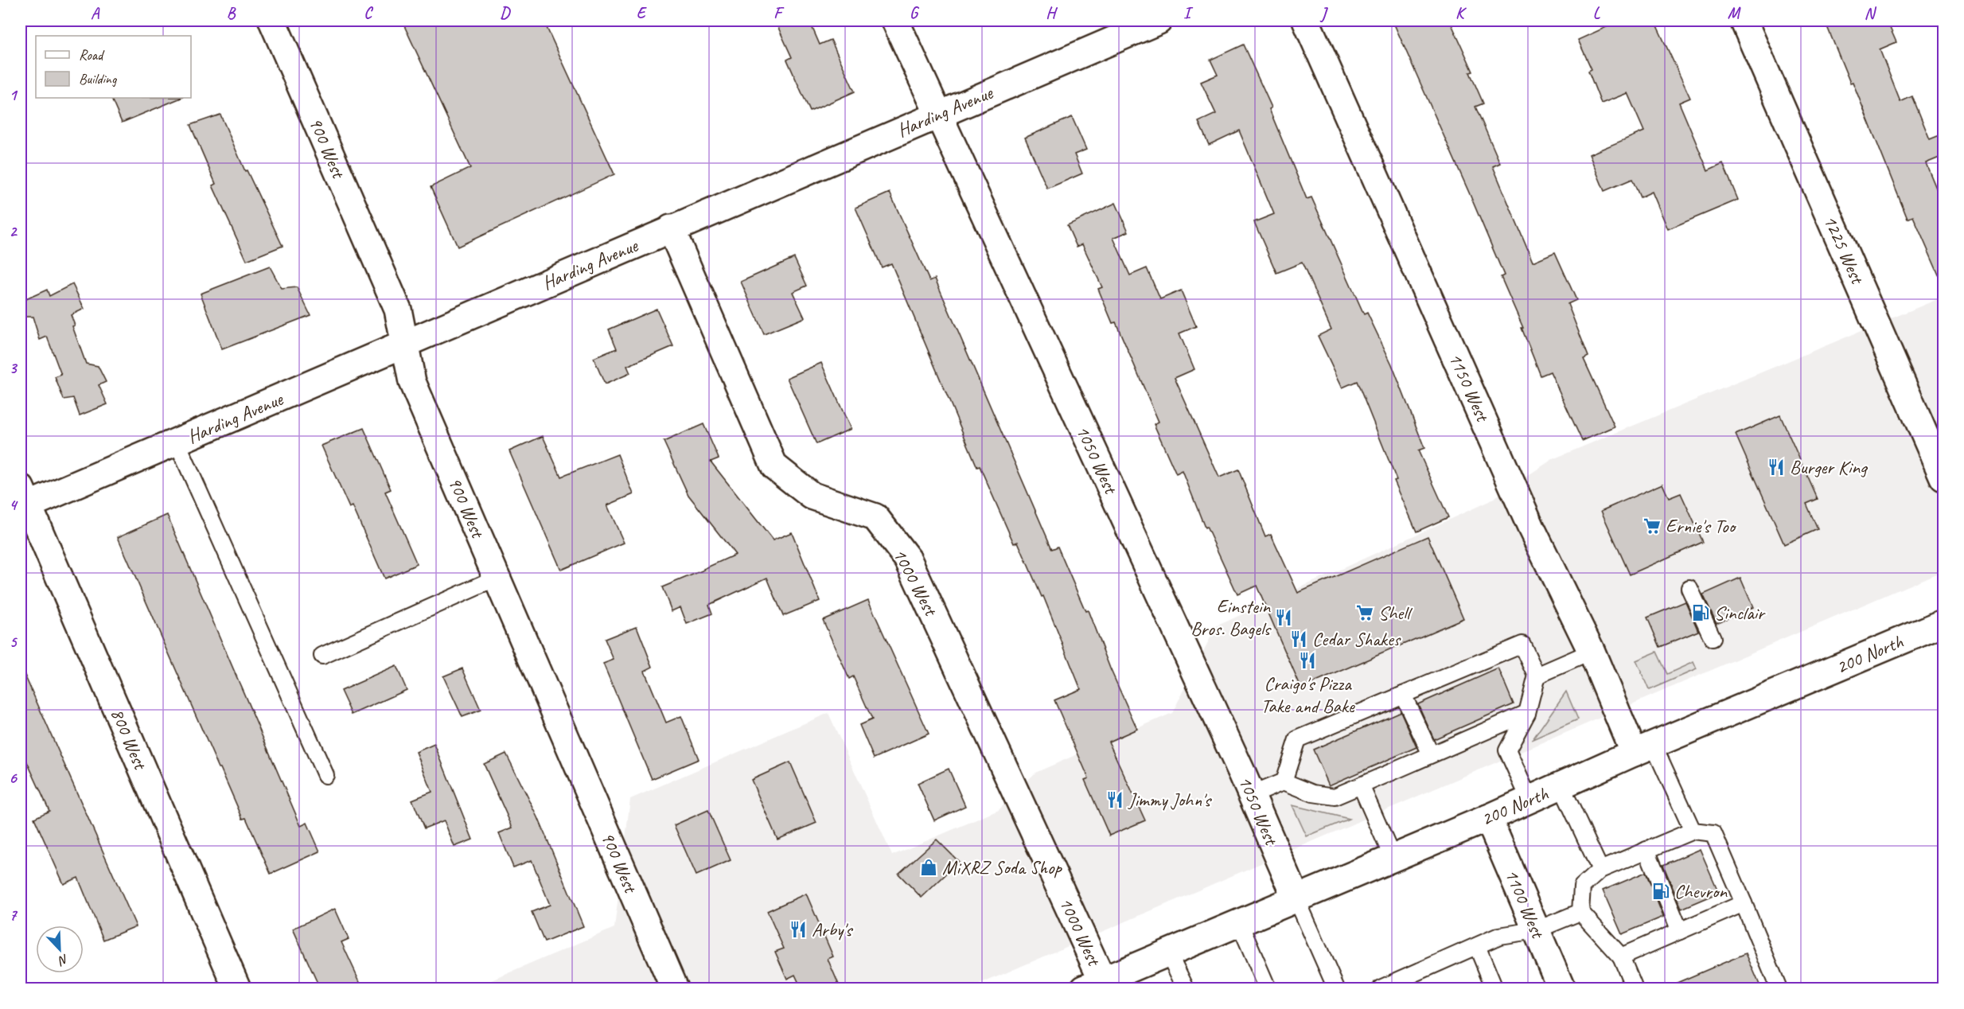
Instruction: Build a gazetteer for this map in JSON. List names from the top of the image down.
{
  "streets": {
    "street": [
      "Harding Avenue",
      "900 West",
      "1225 West",
      "1150 West",
      "1050 West",
      "1000 West",
      "200 North",
      "800 West",
      "1100 West"
    ]
  },
  "crossings": [
    ["Harding Avenue", "900 West"],
    ["Harding Avenue", "1050 West"],
    ["Harding Avenue", "1000 West"],
    ["Harding Avenue", "800 West"],
    ["1150 West", "200 North"],
    ["1050 West", "200 North"],
    ["1000 West", "200 North"],
    ["200 North", "1100 West"]
  ],
  "places": {
    "restaurant": [
      "Burger King",
      "Einstein Bros. Bagels",
      "Cedar Shakes",
      "Craigo's Pizza Take and Bake",
      "Jimmy John's",
      "Arby's"
    ],
    "supermarket": ["Ernie's Too", "Shell"],
    "fuel station": ["Sinclair", "Chevron"],
    "shop": ["MiXRZ Soda Shop"]
  },
  "legend": ["Road", "Building"],
  "north": "bottom right",
  "grid": {
    "columns": [
      "A",
      "B",
      "C",
      "D",
      "E",
      "F",
      "G",
      "H",
      "I",
      "J",
      "K",
      "L",
      "M",
      "N"
    ],
    "rows": [
      "1",
      "2",
      "3",
      "4",
      "5",
      "6",
      "7"
    ]
  }
}
